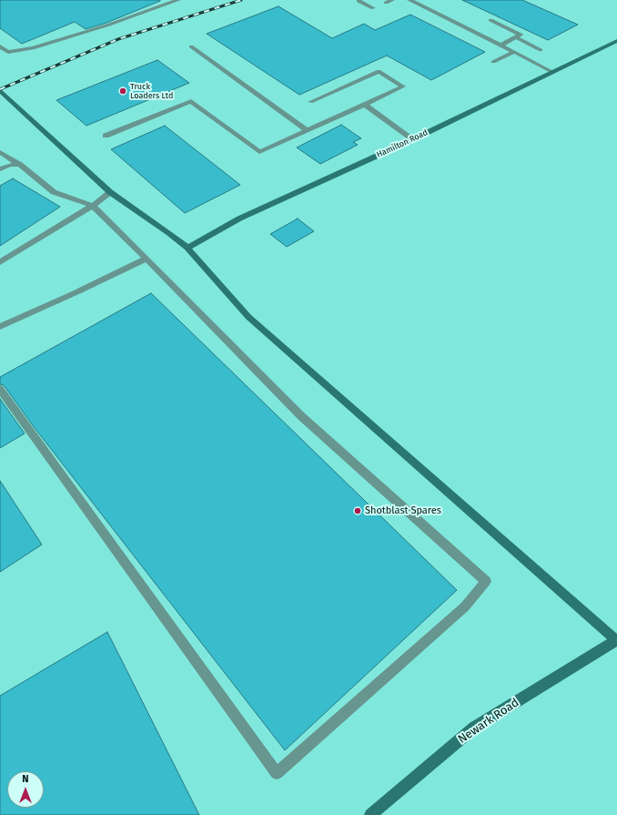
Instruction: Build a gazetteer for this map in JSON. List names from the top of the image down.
{
  "streets": {
    "main road": ["Hamilton Road", "Newark Road"]
  },
  "places": ["Truck Loaders Ltd", "Shotblast Spares"],
  "north": "top"
}
